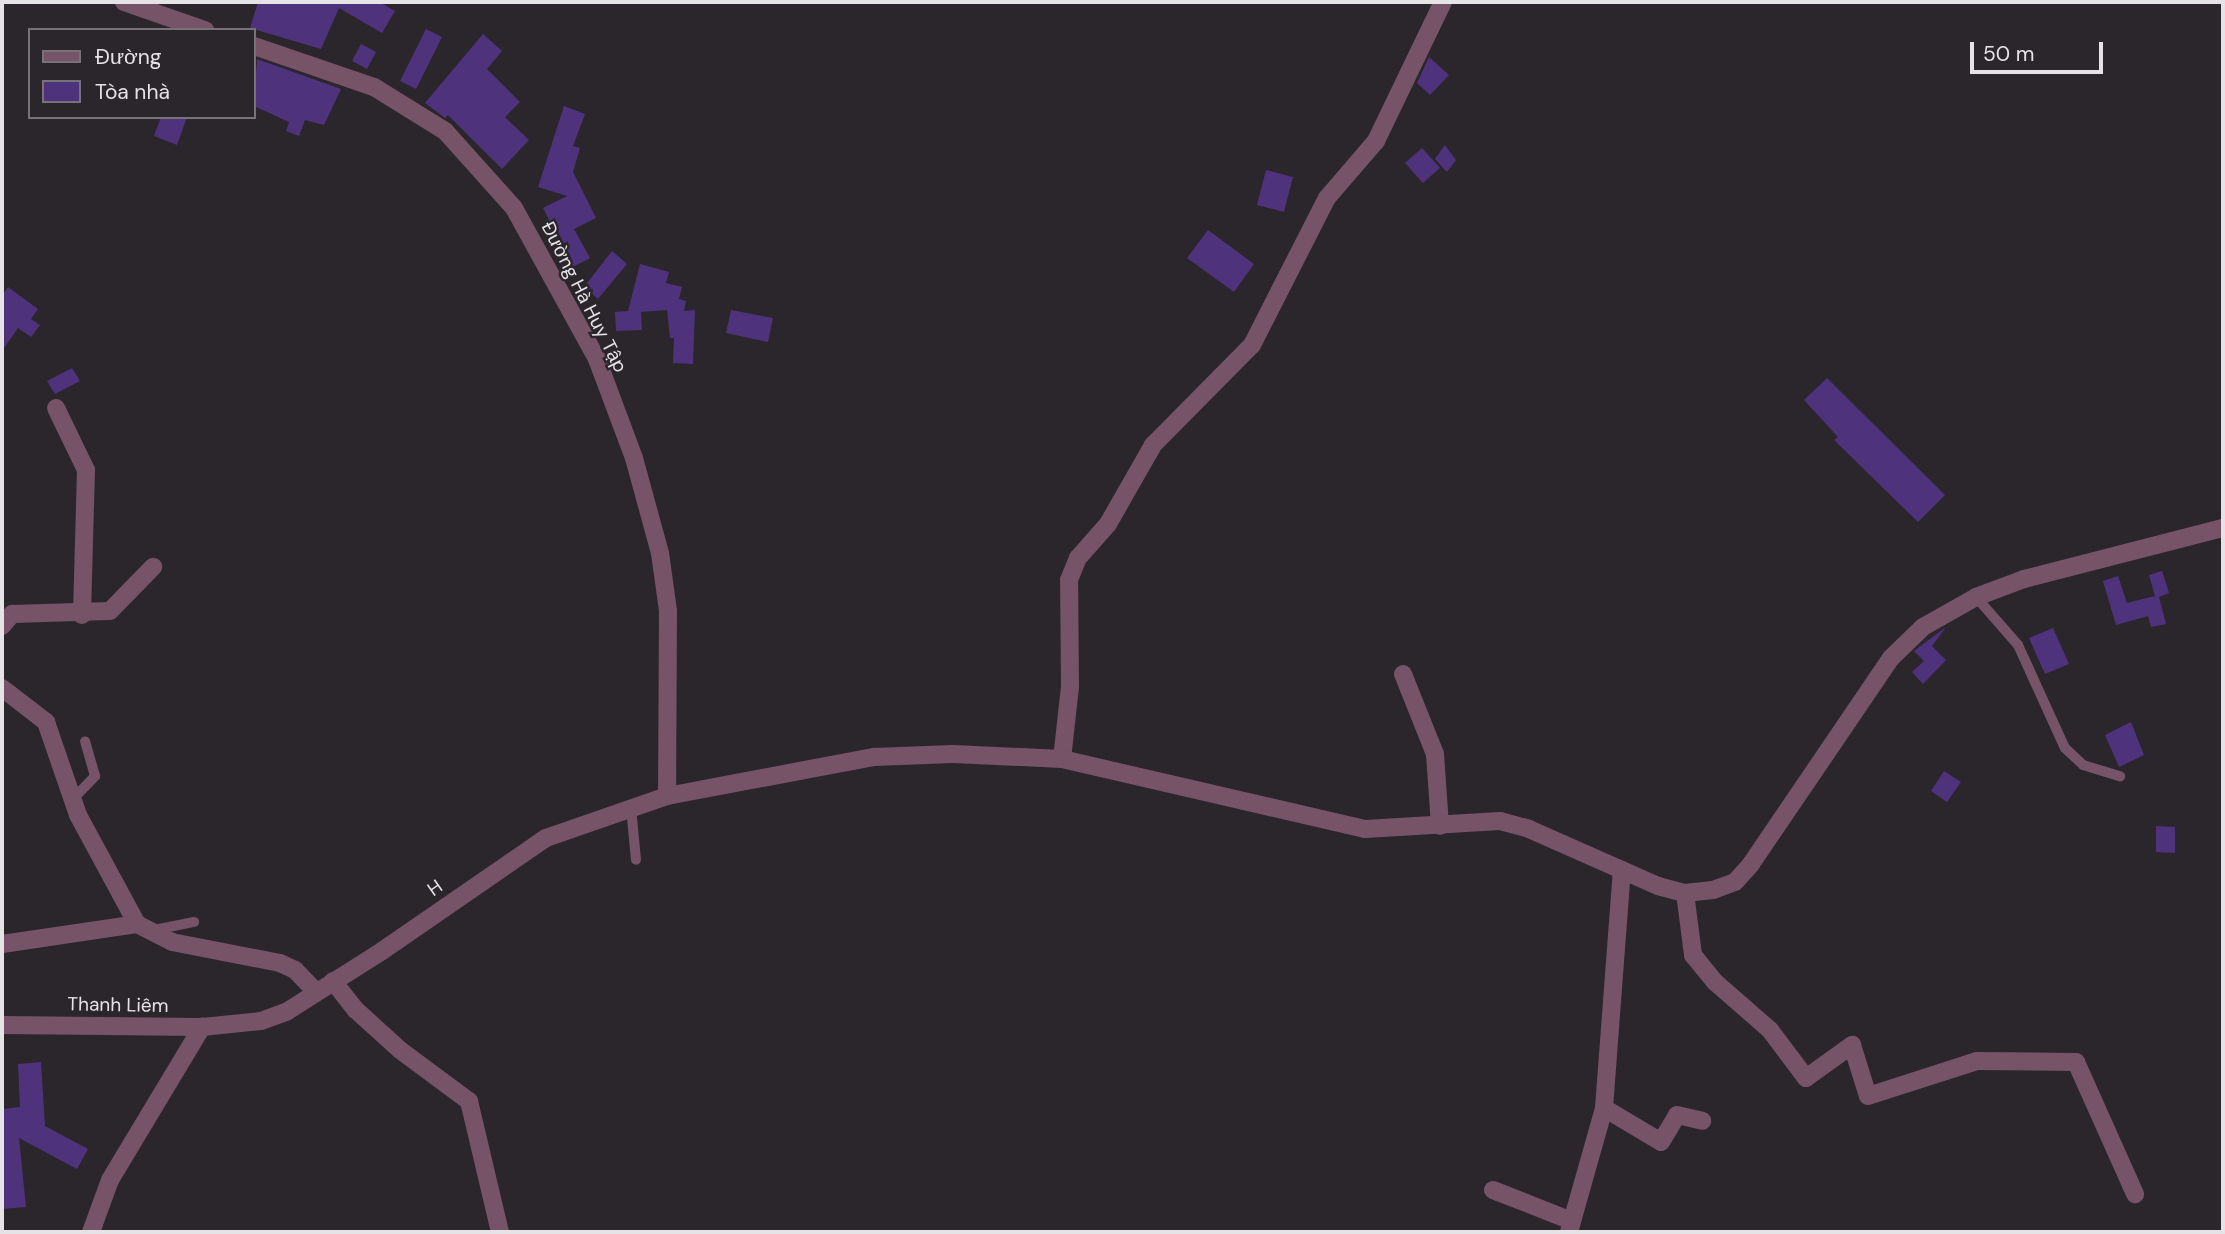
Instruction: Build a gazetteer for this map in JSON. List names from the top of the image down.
{
  "streets": {
    "street": ["Đường Hà Huy Tập", "H", "Thanh Liêm"]
  },
  "crossings": [
    ["Đường Hà Huy Tập", "H"],
    ["H", "Thanh Liêm"]
  ],
  "legend": ["Đường", "Tòa nhà"],
  "scale_bar": "50 m"
}
